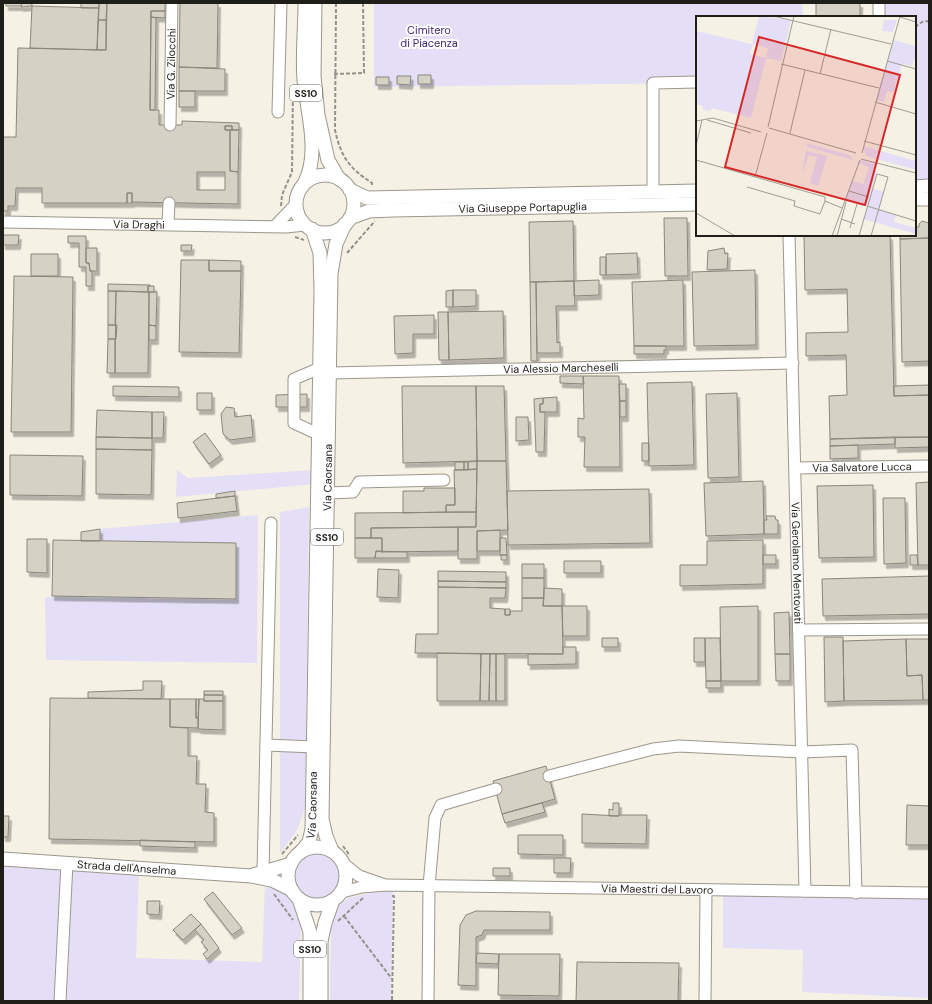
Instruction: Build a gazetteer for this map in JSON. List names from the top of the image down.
{
  "streets": {
    "main road": [
      "SS10",
      "Via Giuseppe Portapuglia",
      "Via Caorsana",
      "Strada dell'Anselma"
    ],
    "street": [
      "Via G. Zilocchi",
      "Via Draghi",
      "Via Alessio Marcheselli",
      "Via Salvatore Lucca",
      "Via Gerolamo Mentovati",
      "Via Maestri del Lavoro"
    ]
  },
  "crossings": [
    ["SS10", "Via Giuseppe Portapuglia"],
    ["SS10", "Via Draghi"],
    ["SS10", "Via Caorsana"],
    ["SS10", "Strada dell'Anselma"],
    ["SS10", "Via Maestri del Lavoro"],
    ["Via Giuseppe Portapuglia", "Via Draghi"],
    ["Via Giuseppe Portapuglia", "Via Caorsana"],
    ["Via Draghi", "Via Caorsana"],
    ["Via Alessio Marcheselli", "Via Caorsana"],
    ["Via Alessio Marcheselli", "Via Gerolamo Mentovati"],
    ["Via Salvatore Lucca", "Via Gerolamo Mentovati"],
    ["Via Caorsana", "Strada dell'Anselma"],
    ["Via Caorsana", "Via Maestri del Lavoro"],
    ["Via Gerolamo Mentovati", "Via Maestri del Lavoro"],
    ["Strada dell'Anselma", "Via Maestri del Lavoro"]
  ],
  "parks": ["Cimitero di Piacenza"]
}
